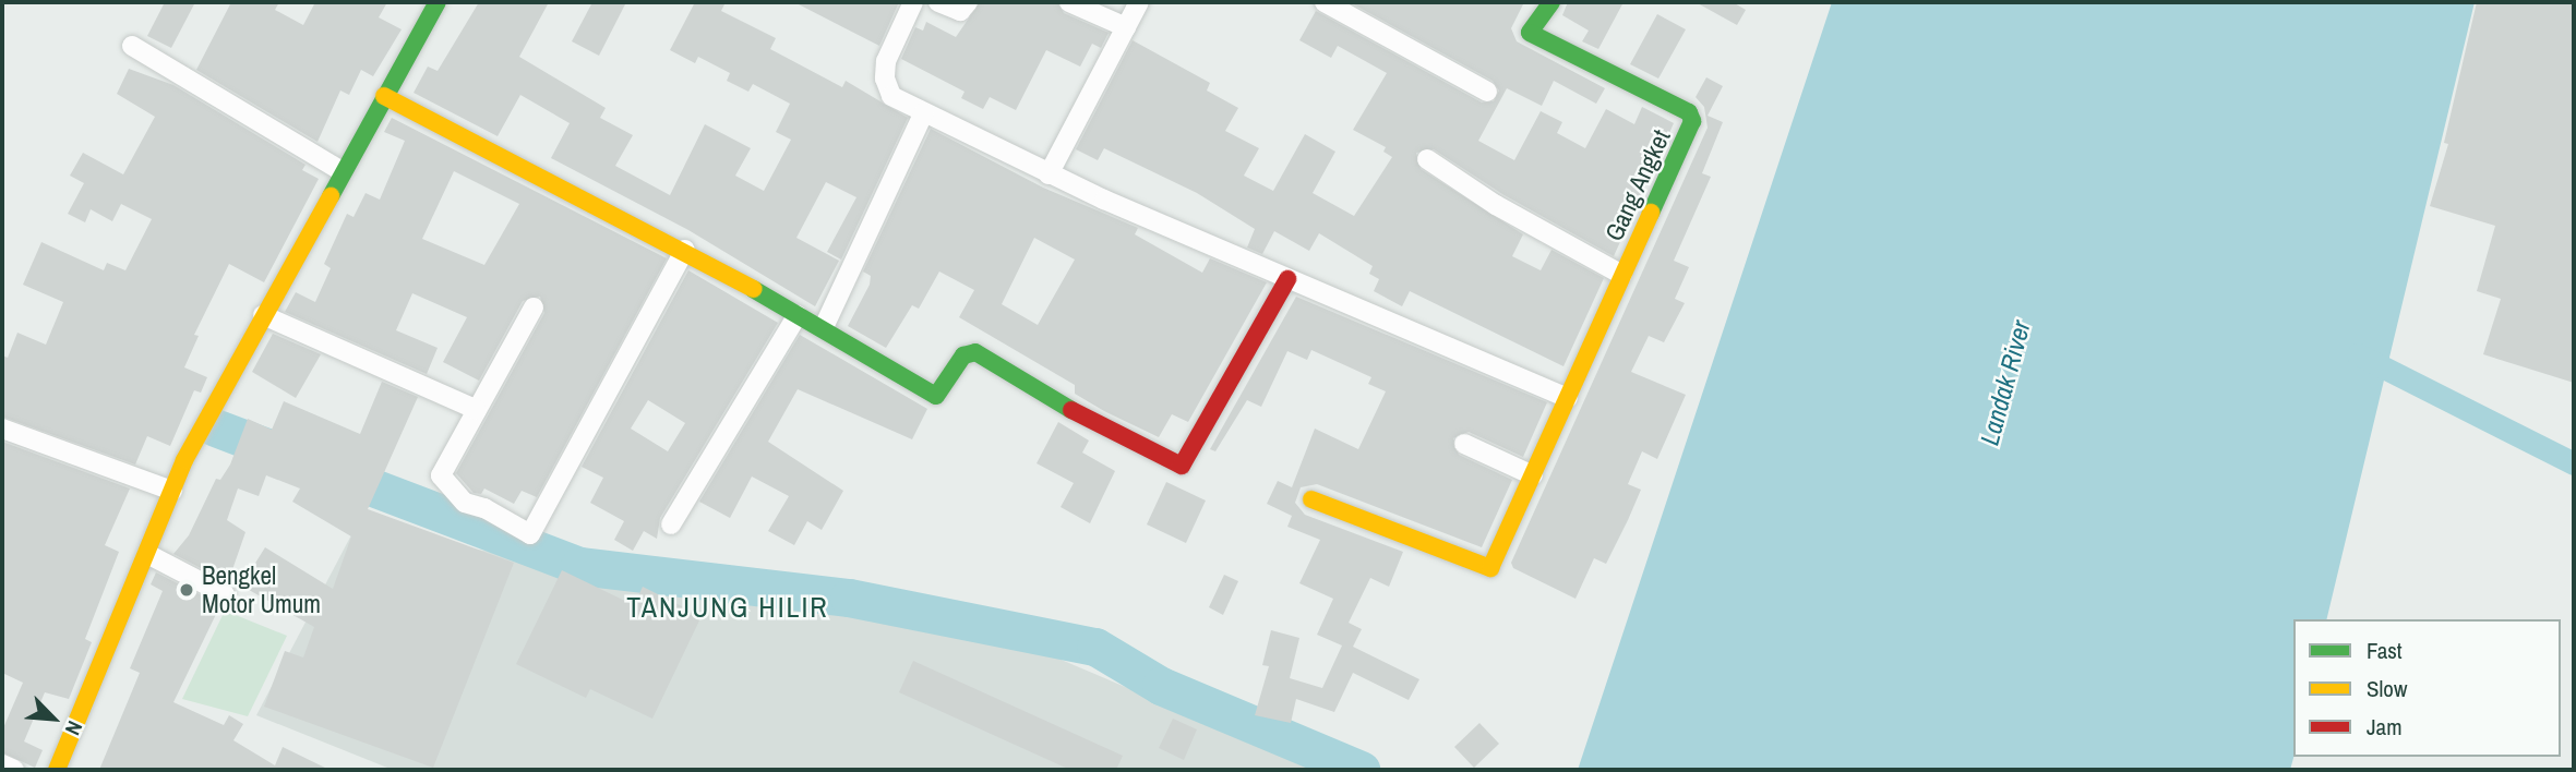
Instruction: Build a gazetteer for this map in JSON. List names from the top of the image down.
{
  "streets": {
    "street": ["Gang Angket"]
  },
  "districts": ["TANJUNG HILIR"],
  "water": ["Landak River"],
  "places": ["Bengkel Motor Umum"],
  "legend": ["Fast", "Slow", "Jam"],
  "north": "bottom right"
}
